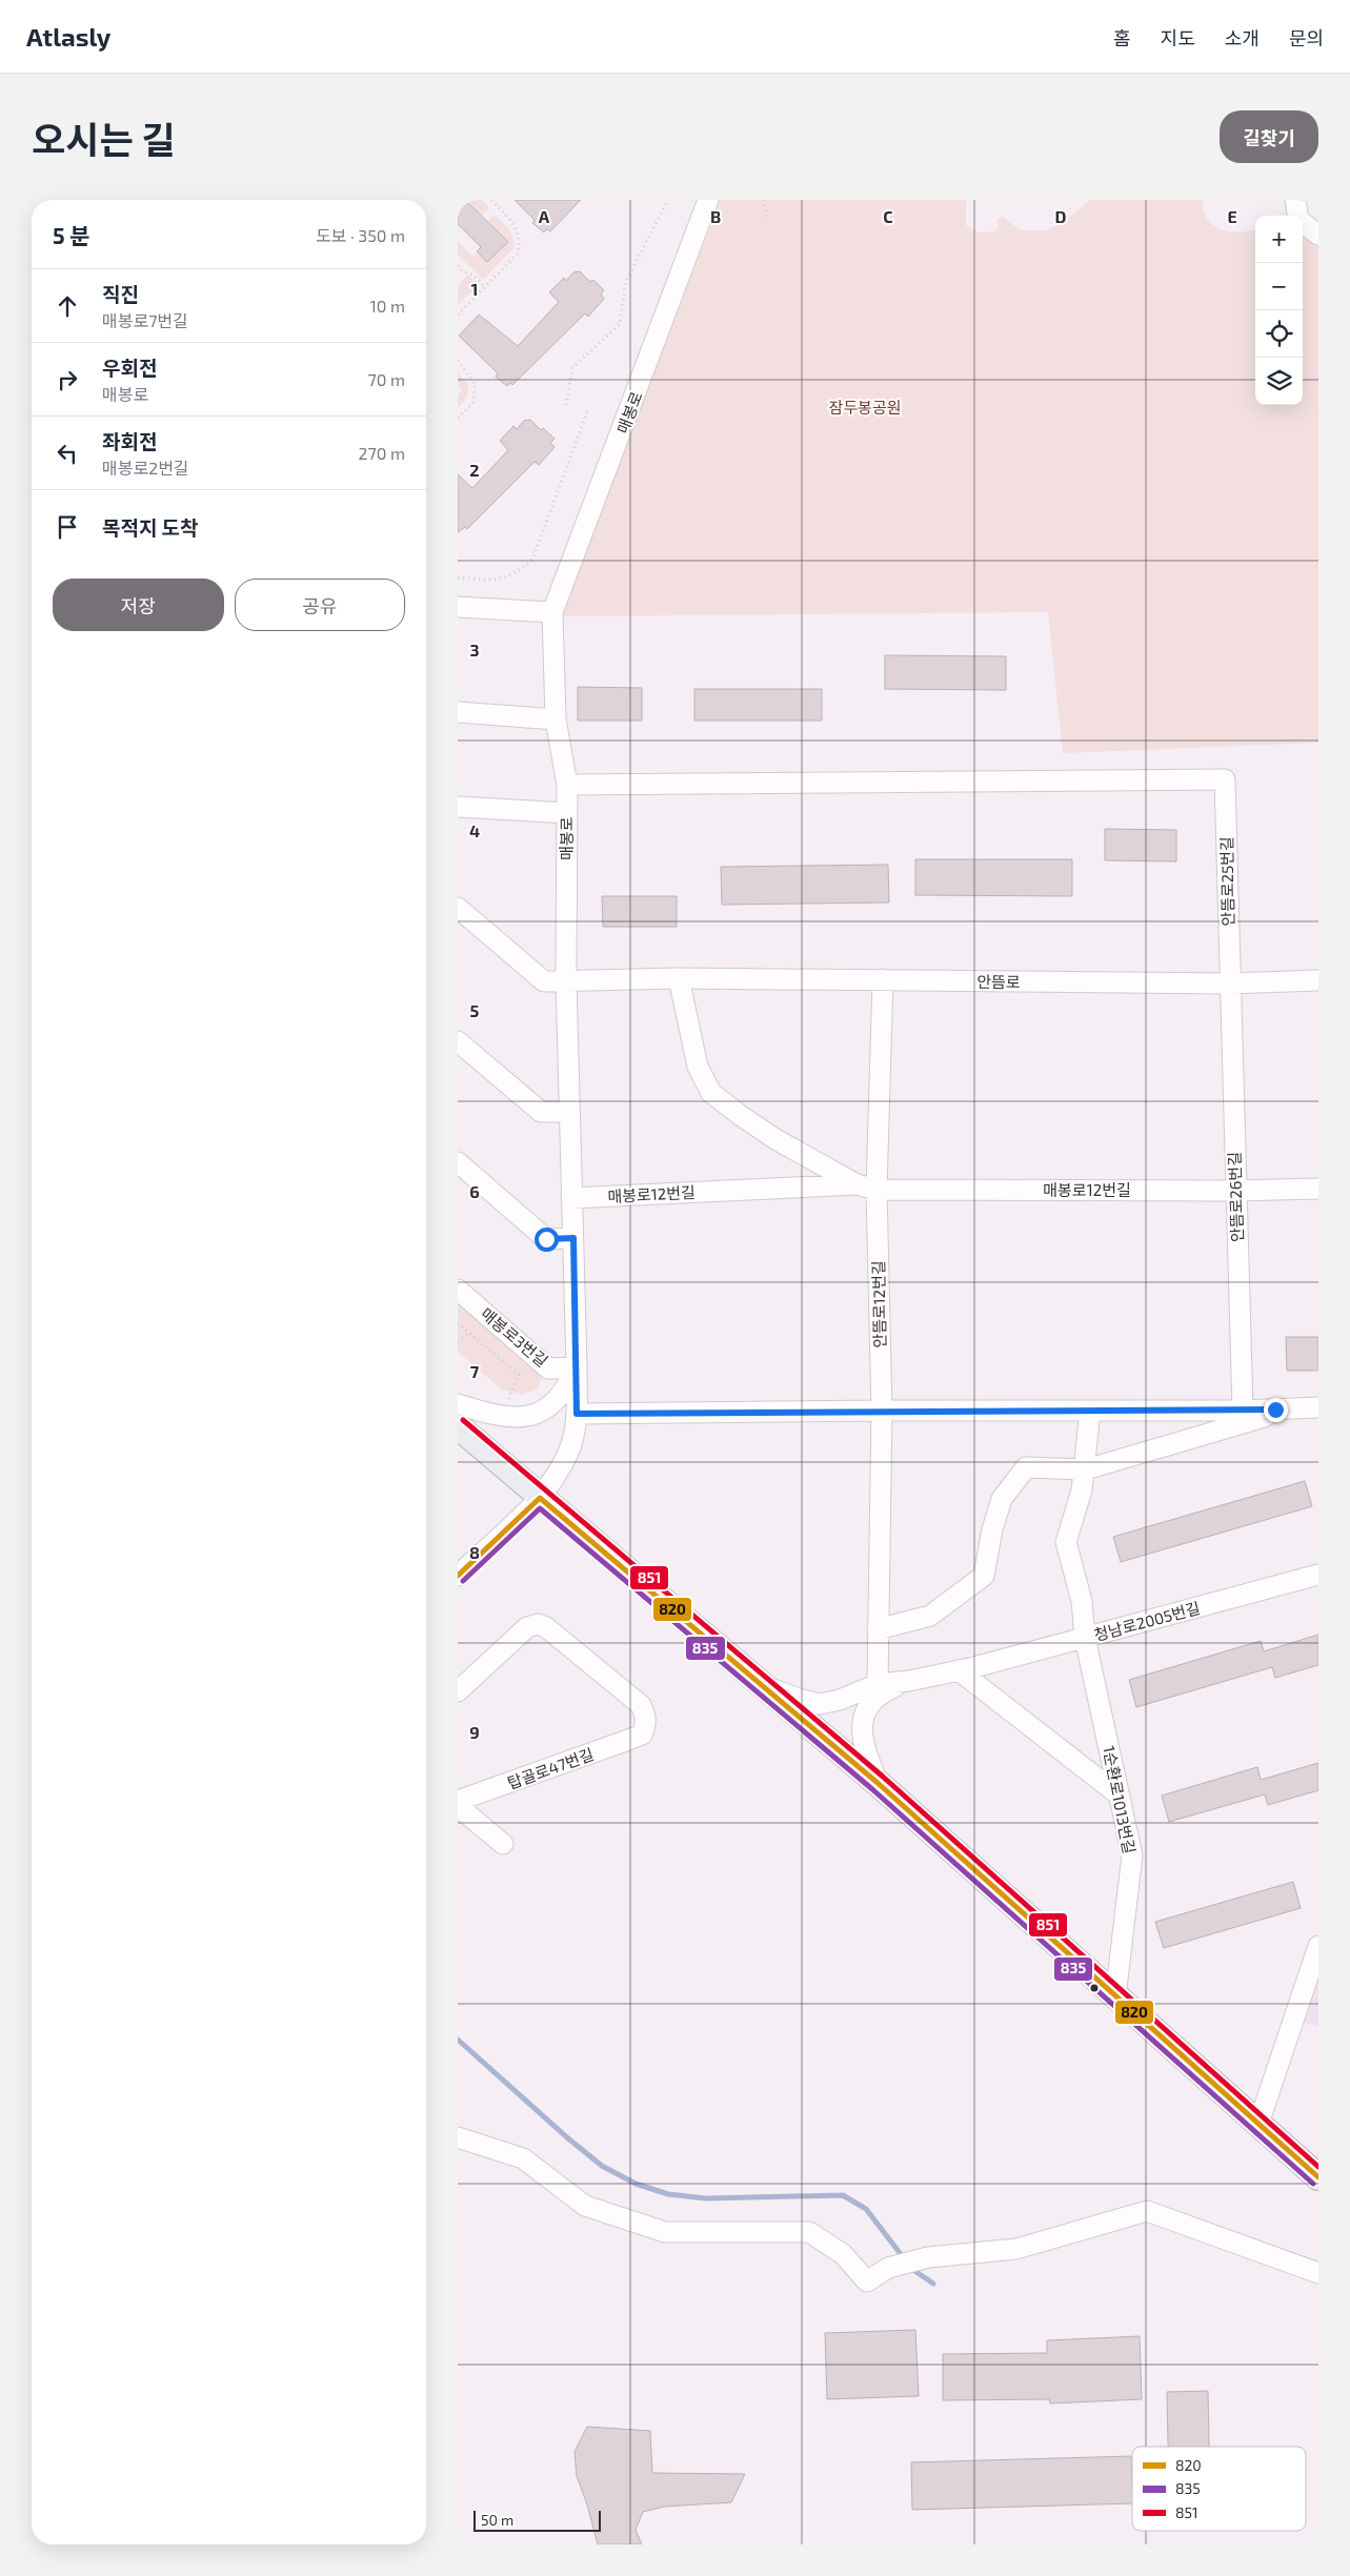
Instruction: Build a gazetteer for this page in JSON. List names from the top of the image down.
{
  "streets": {
    "street": [
      "매봉로",
      "안뜸로25번길",
      "안뜸로",
      "매봉로12번길",
      "안뜸로26번길",
      "안뜸로12번길",
      "매봉로3번길",
      "청남로2005번길",
      "탑골로47번길",
      "1순환로1013번길"
    ]
  },
  "crossings": [
    ["매봉로", "안뜸로25번길"],
    ["매봉로", "안뜸로"],
    ["매봉로", "매봉로12번길"],
    ["매봉로", "매봉로3번길"],
    ["안뜸로25번길", "안뜸로"],
    ["안뜸로25번길", "안뜸로26번길"],
    ["안뜸로", "매봉로12번길"],
    ["안뜸로", "안뜸로26번길"],
    ["안뜸로", "안뜸로12번길"],
    ["매봉로12번길", "안뜸로26번길"],
    ["매봉로12번길", "안뜸로12번길"],
    ["청남로2005번길", "1순환로1013번길"]
  ],
  "parks": ["잠두봉공원"],
  "lines": ["transit line 851", "transit line 820", "transit line 835"],
  "legend": ["820", "835", "851"],
  "scale_bar": "50 m",
  "page": {
    "header": "Atlasly",
    "nav": [
      "홈",
      "지도",
      "소개",
      "문의"
    ],
    "title": "오시는 길",
    "buttons": [
      "길찾기",
      ["저장", "공유"]
    ],
    "heading": ["5 분", "도보 · 350 m"],
    "map_buttons": ["+", "−"],
    "list": [
      ["직진", "매봉로7번길", "10 m"],
      ["우회전", "매봉로", "70 m"],
      ["좌회전", "매봉로2번길", "270 m"],
      "목적지 도착"
    ],
    "scale": "50 m"
  },
  "grid": {
    "columns": [
      "A",
      "B",
      "C",
      "D",
      "E"
    ],
    "rows": [
      "1",
      "2",
      "3",
      "4",
      "5",
      "6",
      "7",
      "8",
      "9"
    ]
  }
}
